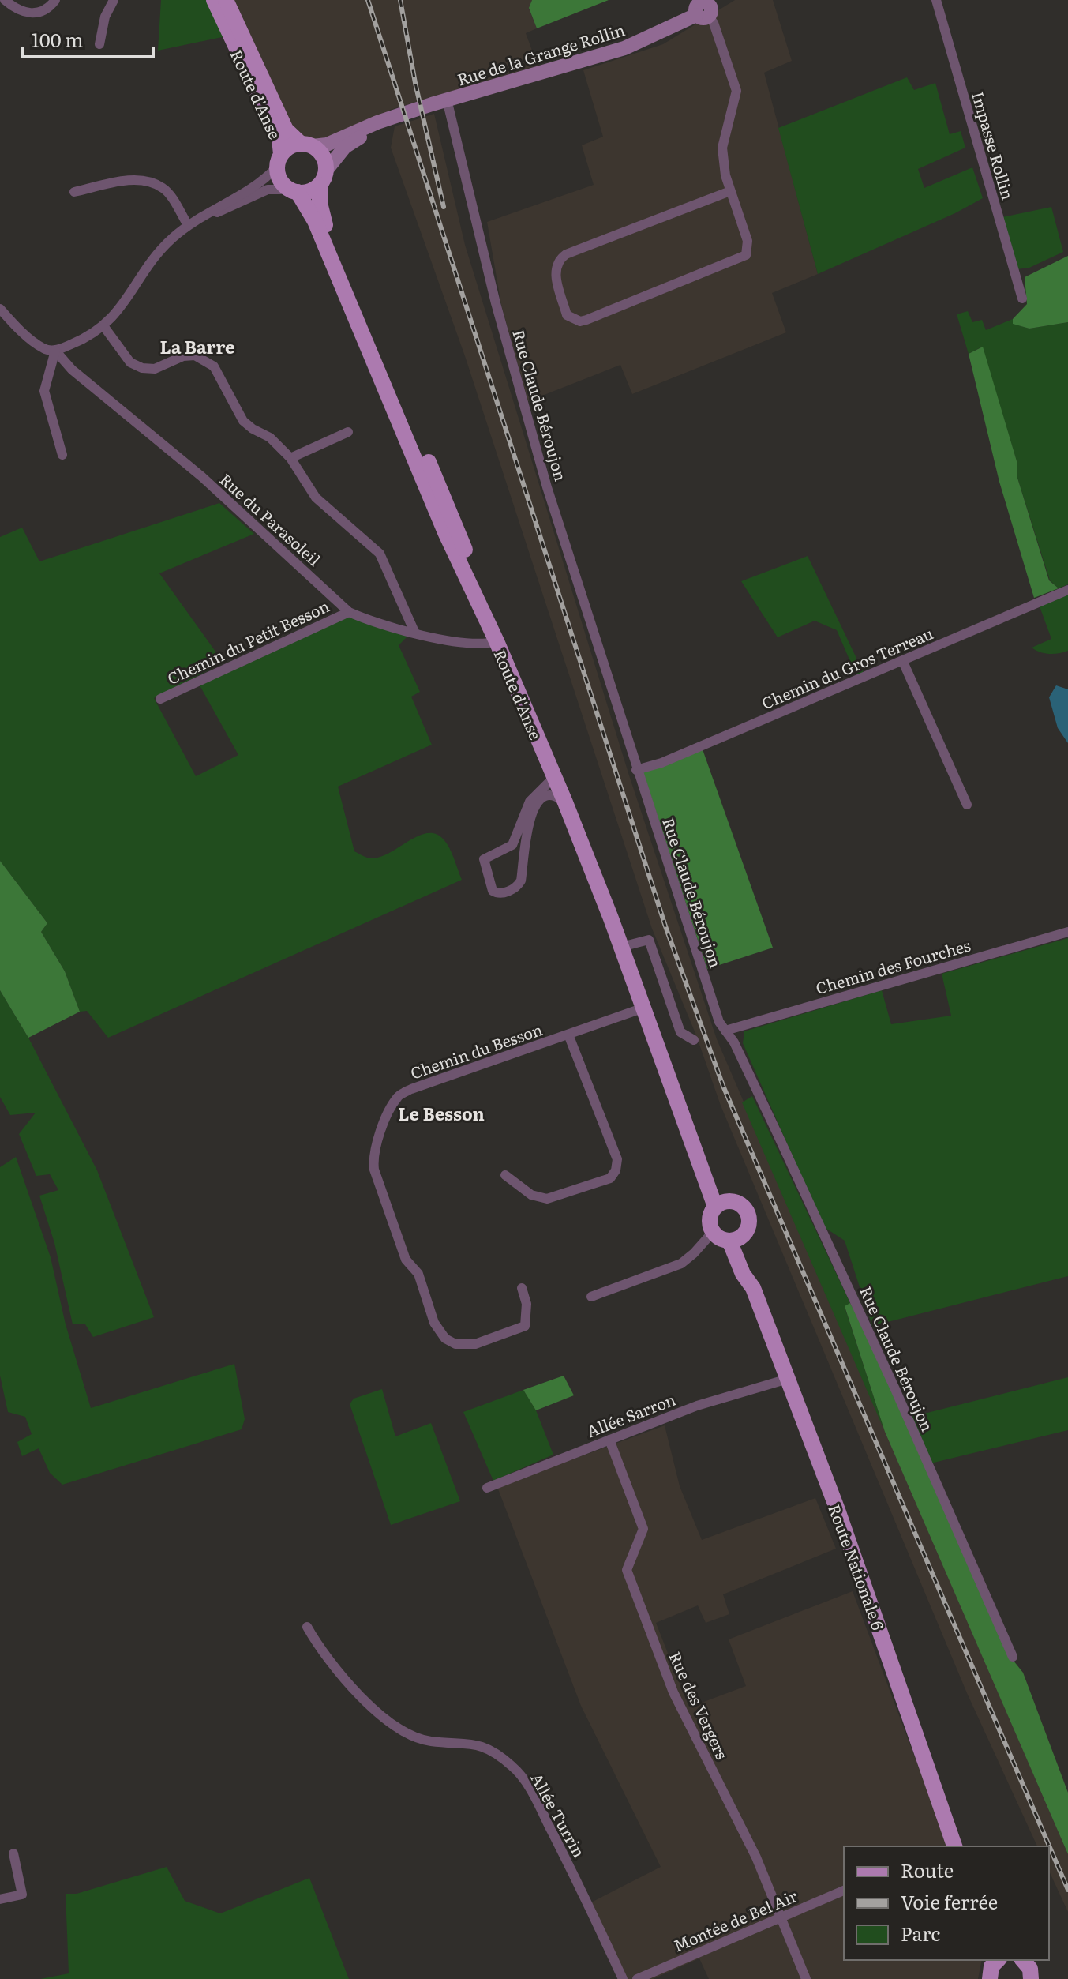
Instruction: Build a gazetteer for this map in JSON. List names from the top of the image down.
{
  "streets": {
    "main road": ["Rue de la Grange Rollin", "Route d'Anse", "Route Nationale 6"],
    "street": [
      "Impasse Rollin",
      "Rue Claude Béroujon",
      "Rue du Parasoleil",
      "Chemin du Petit Besson",
      "Chemin du Gros Terreau",
      "Chemin des Fourches",
      "Chemin du Besson",
      "Allée Sarron",
      "Rue des Vergers",
      "Allée Turrin",
      "Montée de Bel Air"
    ]
  },
  "crossings": [
    ["Rue de la Grange Rollin", "Route d'Anse"],
    ["Rue de la Grange Rollin", "Rue Claude Béroujon"],
    ["Route d'Anse", "Rue du Parasoleil"],
    ["Route d'Anse", "Chemin du Besson"],
    ["Route d'Anse", "Route Nationale 6"],
    ["Rue Claude Béroujon", "Chemin du Gros Terreau"],
    ["Rue Claude Béroujon", "Chemin des Fourches"],
    ["Rue du Parasoleil", "Chemin du Petit Besson"],
    ["Allée Sarron", "Route Nationale 6"],
    ["Allée Sarron", "Rue des Vergers"],
    ["Rue des Vergers", "Montée de Bel Air"]
  ],
  "districts": ["La Barre", "Le Besson"],
  "legend": ["Route", "Voie ferrée", "Parc"],
  "scale_bar": "100 m"
}
